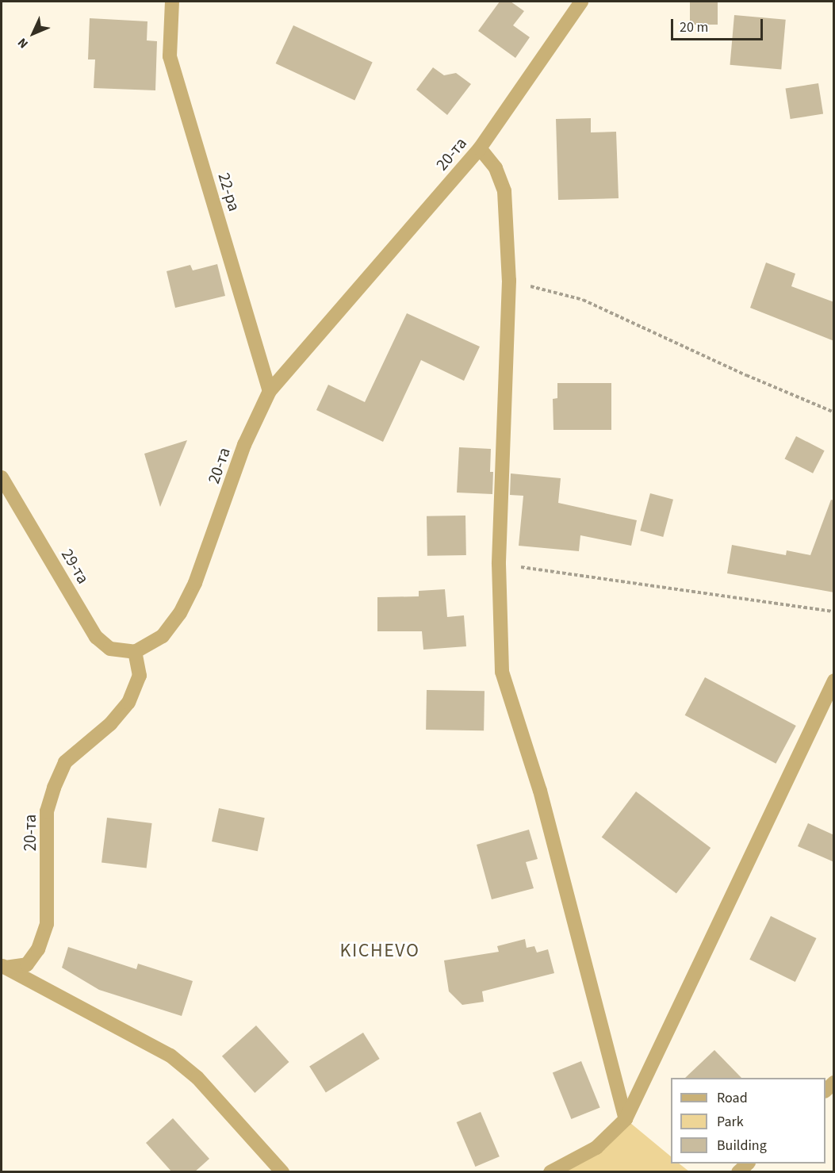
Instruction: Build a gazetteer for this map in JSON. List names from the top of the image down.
{
  "streets": {
    "street": ["20-та", "22-ра", "29-та"]
  },
  "crossings": [
    ["20-та", "22-ра"],
    ["20-та", "29-та"]
  ],
  "districts": ["KICHEVO"],
  "legend": ["Road", "Park", "Building"],
  "scale_bar": "20 m",
  "north": "bottom left"
}
